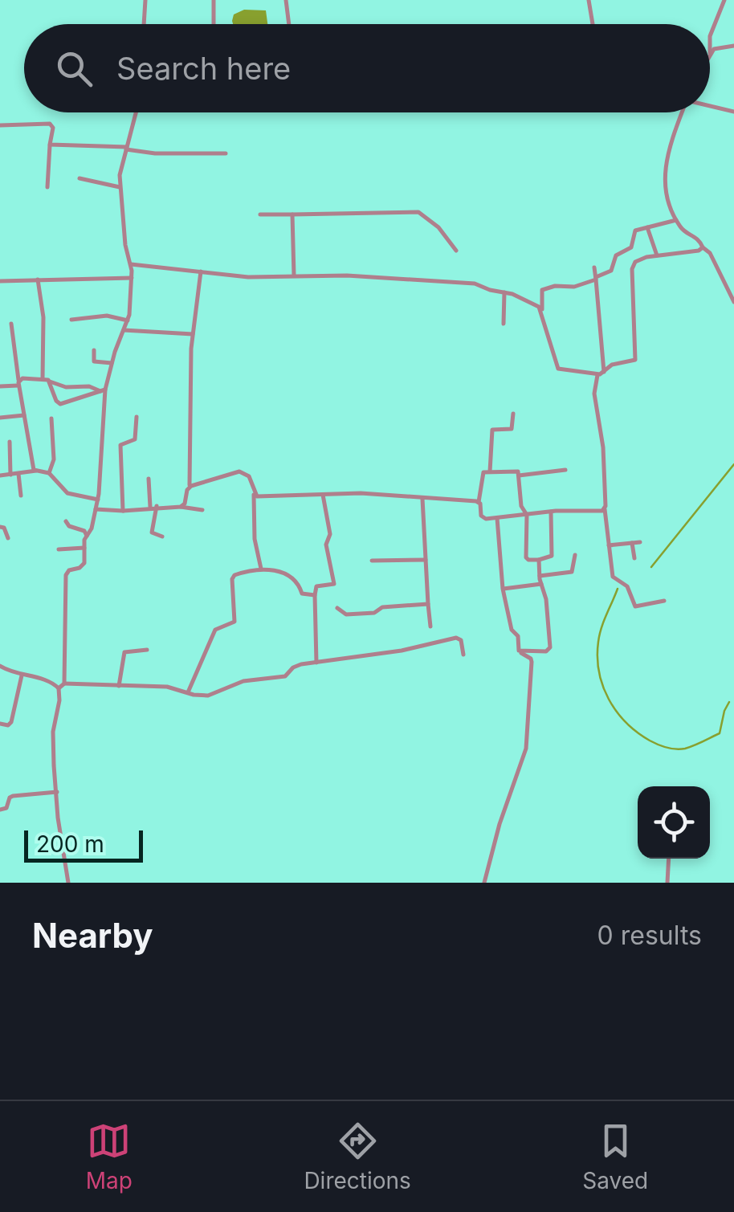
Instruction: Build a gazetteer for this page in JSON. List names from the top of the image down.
{
  "scale_bar": "200 m",
  "page": {
    "search": "Search here",
    "scale": "200 m",
    "heading": ["Nearby", "0 results"],
    "nav": ["Map", "Directions", "Saved"]
  }
}
